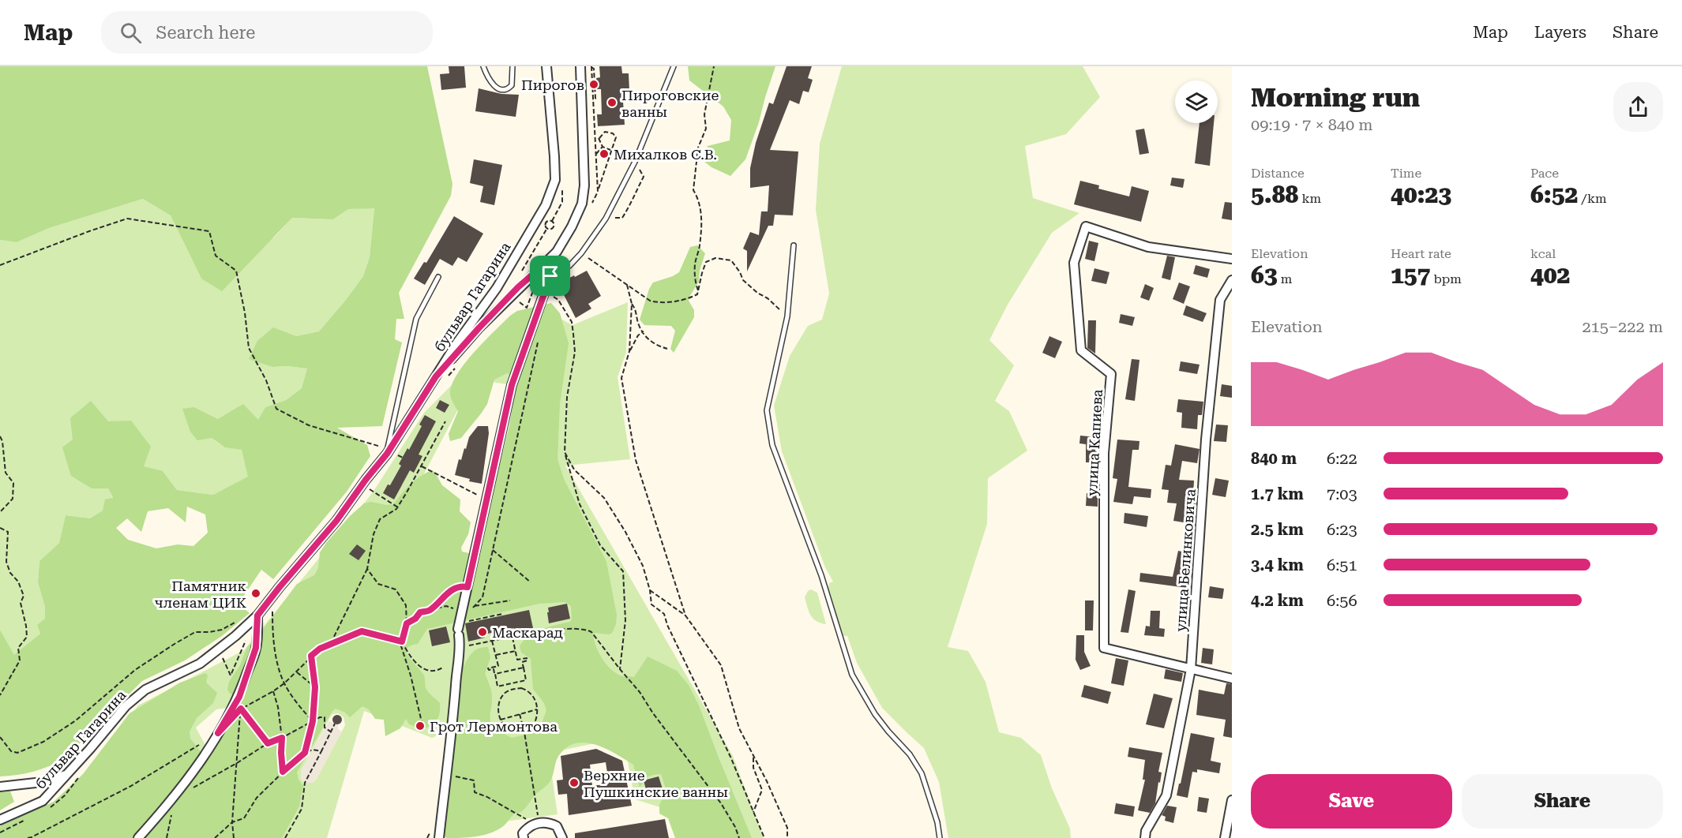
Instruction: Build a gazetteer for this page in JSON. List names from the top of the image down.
{
  "streets": {
    "street": ["бульвар Гагарина", "улица Капиева", "улица Белинковича"]
  },
  "crossings": [
    ["улица Капиева", "улица Белинковича"]
  ],
  "places": [
    "Пирогов",
    "Пироговские ванны",
    "Михалков С.В.",
    "Памятник членам ЦИК",
    "Маскарад",
    "Грот Лермонтова",
    "Верхние Пушкинские ванны"
  ],
  "page": {
    "header": "Map",
    "search": "Search here",
    "nav": ["Map", "Layers", "Share"],
    "heading": ["Morning run", "09:19 · 7 × 840 m"],
    "stats": [
      ["Distance", "5.88 km"],
      ["Time", "40:23"],
      ["Pace", "6:52 /km"],
      ["Elevation", "63 m"],
      ["Heart rate", "157 bpm"],
      ["kcal", "402"]
    ],
    "chart": ["Elevation", "215–222 m"],
    "list": [
      {
        "name": "840 m",
        "note": "6:22"
      },
      {
        "name": "1.7 km",
        "note": "7:03"
      },
      {
        "name": "2.5 km",
        "note": "6:23"
      },
      {
        "name": "3.4 km",
        "note": "6:51"
      },
      {
        "name": "4.2 km",
        "note": "6:56"
      }
    ],
    "buttons": ["Save", "Share"]
  }
}
